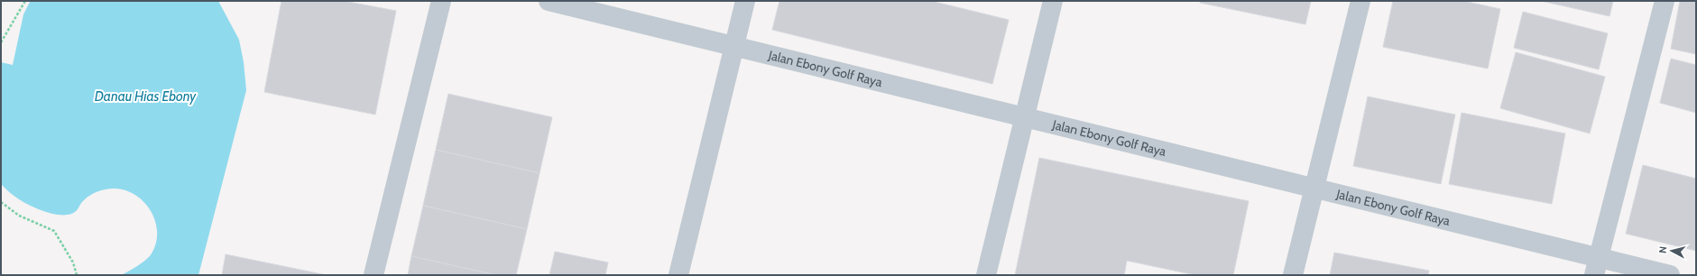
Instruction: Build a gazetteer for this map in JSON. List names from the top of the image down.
{
  "streets": {
    "street": ["Jalan Ebony Golf Raya"]
  },
  "water": ["Danau Hias Ebony"],
  "north": "left"
}
